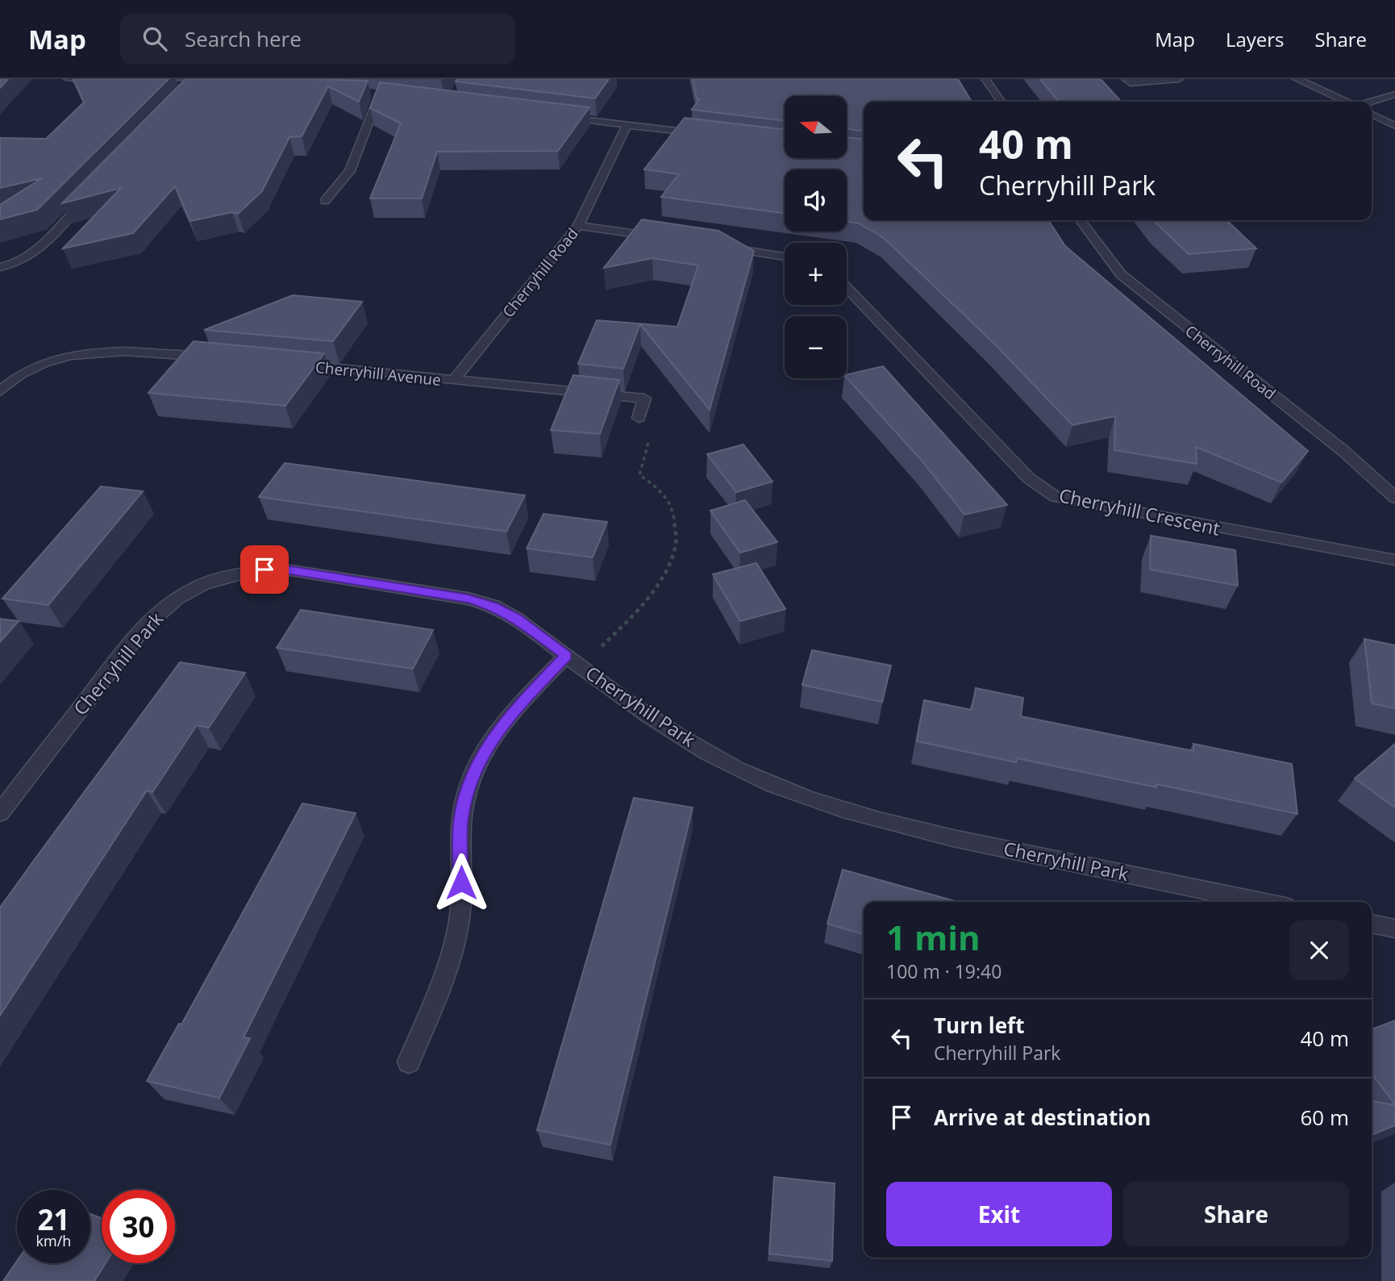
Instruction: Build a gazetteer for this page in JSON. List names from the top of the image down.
{
  "streets": {
    "street": [
      "Cherryhill Road",
      "Cherryhill Avenue",
      "Cherryhill Crescent",
      "Cherryhill Park"
    ]
  },
  "crossings": [
    ["Cherryhill Road", "Cherryhill Avenue"]
  ],
  "north": "left",
  "page": {
    "header": "Map",
    "search": "Search here",
    "nav": ["Map", "Layers", "Share"],
    "map_buttons": ["+", "−"],
    "turn": ["40 m", "Cherryhill Park"],
    "heading": ["1 min", "100 m · 19:40"],
    "list": [
      {
        "name": "Turn left",
        "note": "Cherryhill Park",
        "value": "40 m"
      },
      {
        "name": "Arrive at destination",
        "value": "60 m"
      }
    ],
    "buttons": ["Exit", "Share"],
    "speed": "21 km/h",
    "limit": "30"
  }
}
